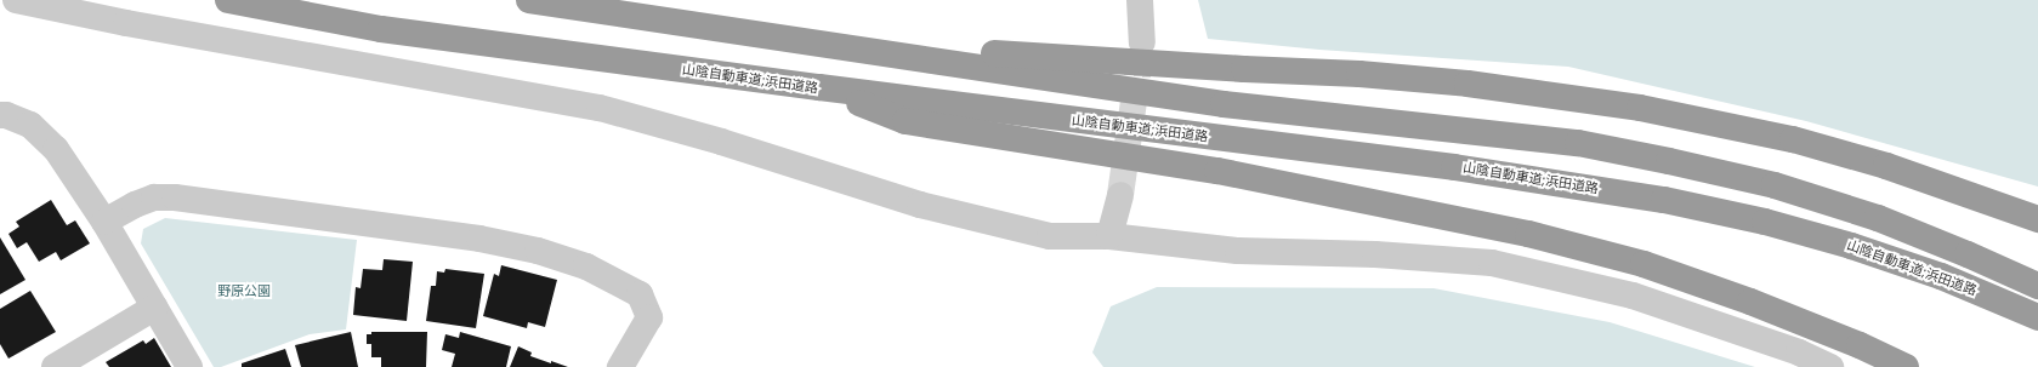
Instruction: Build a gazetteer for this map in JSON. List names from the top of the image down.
{
  "streets": {
    "highway": ["山陰自動車道;浜田道路"]
  },
  "parks": ["野原公園"]
}
